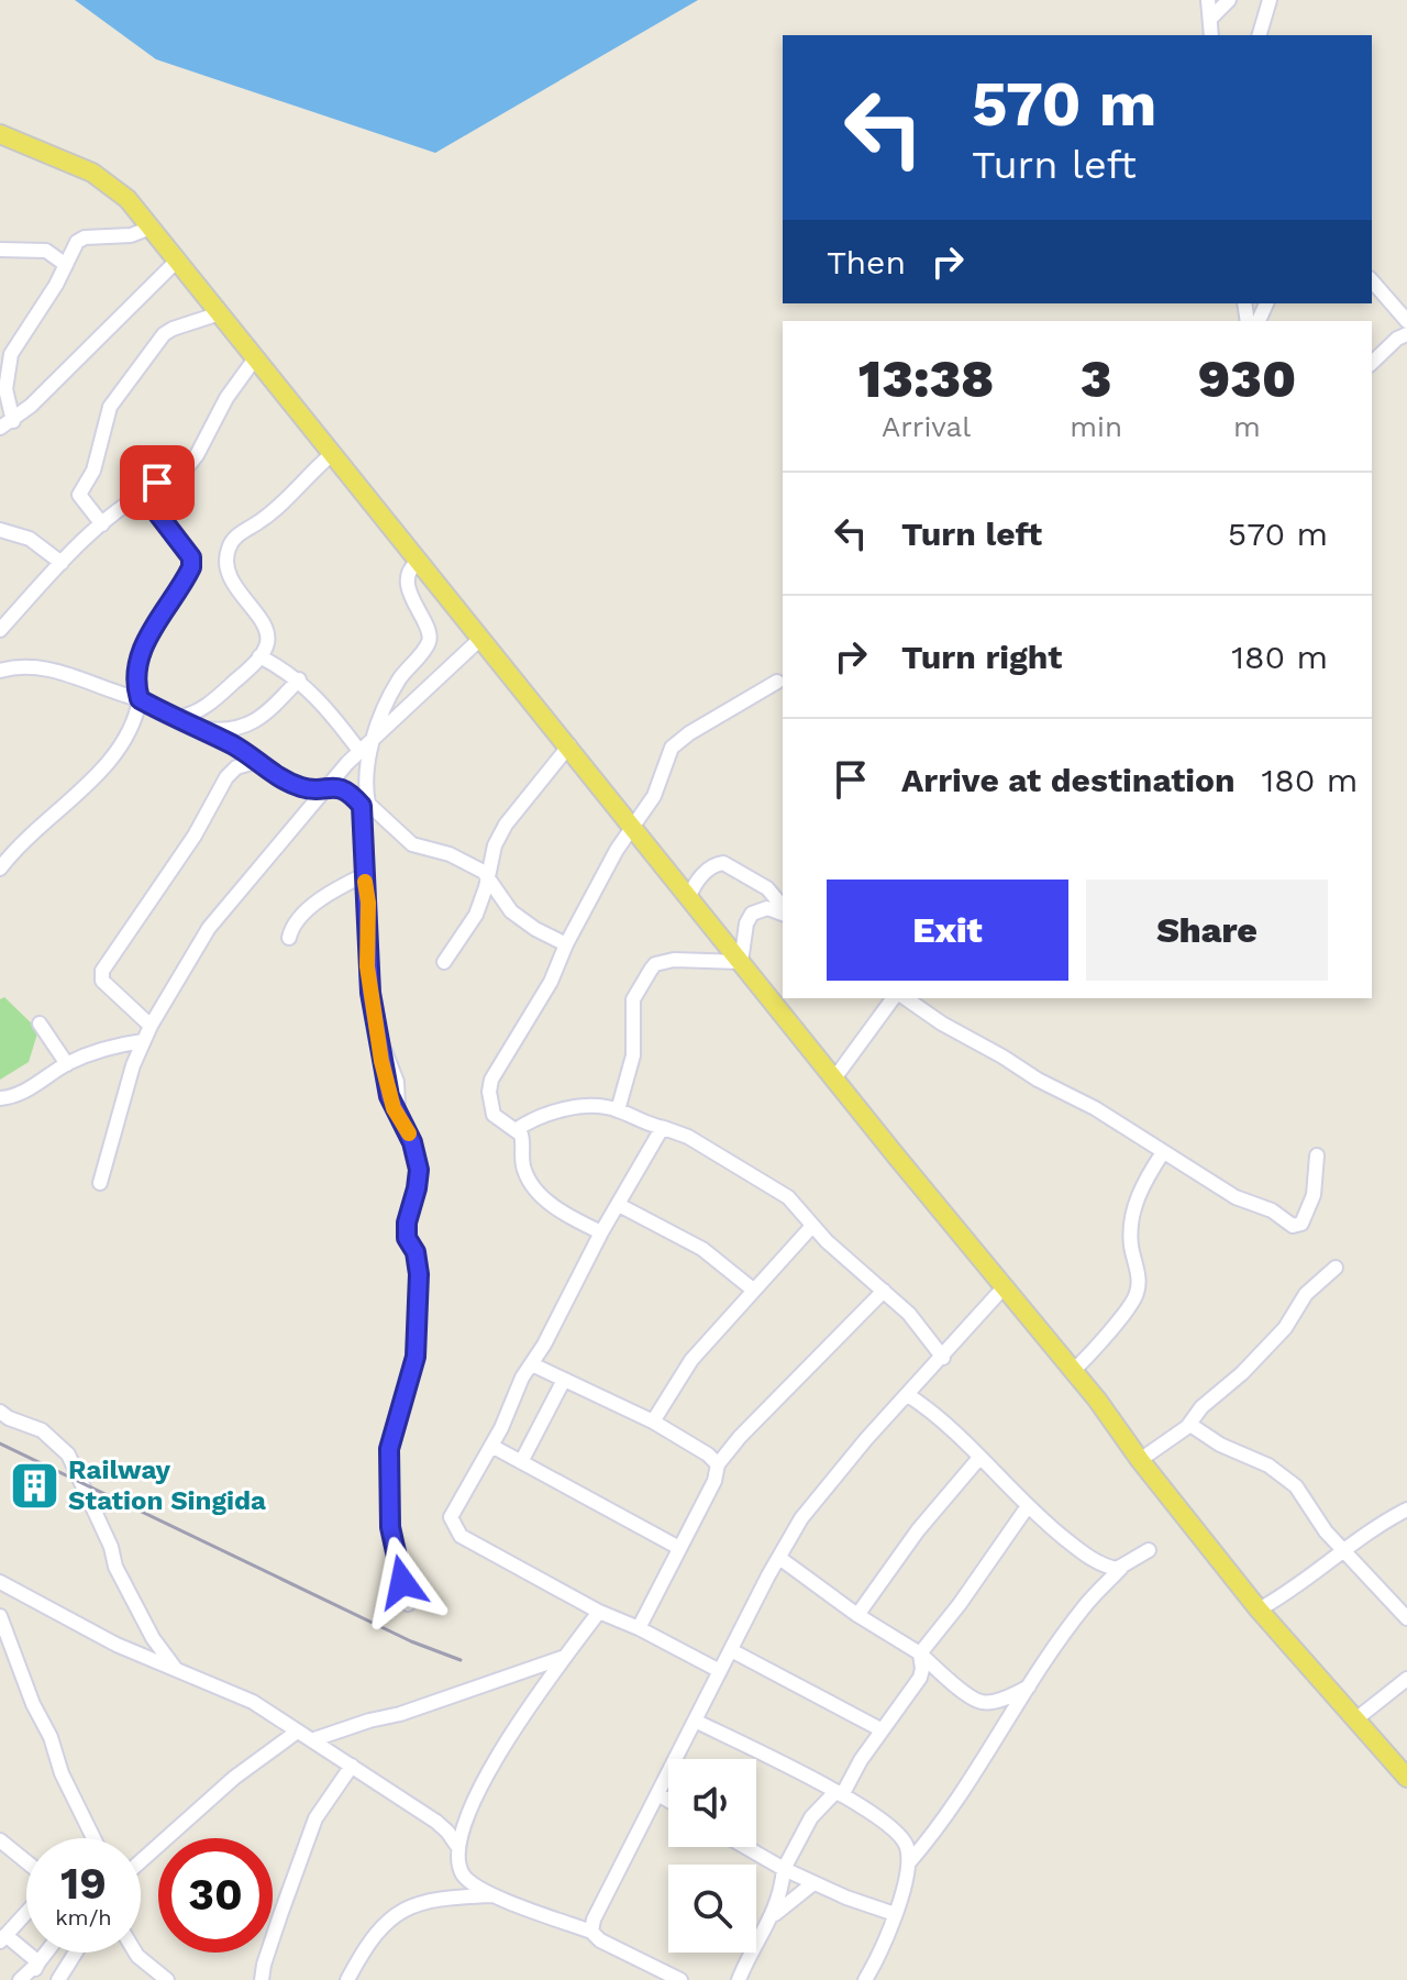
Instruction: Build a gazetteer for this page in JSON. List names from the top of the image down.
{
  "places": {
    "building": ["Railway Station Singida"]
  },
  "page": {
    "turn": ["570 m", "Turn left"],
    "then": "Then",
    "eta": [
      "13:38",
      "Arrival",
      "3",
      "min",
      "930",
      "m"
    ],
    "list": [
      {
        "name": "Turn left",
        "value": "570 m"
      },
      {
        "name": "Turn right",
        "value": "180 m"
      },
      {
        "name": "Arrive at destination",
        "value": "180 m"
      }
    ],
    "buttons": ["Exit", "Share"],
    "speed": "19 km/h",
    "limit": "30"
  }
}
